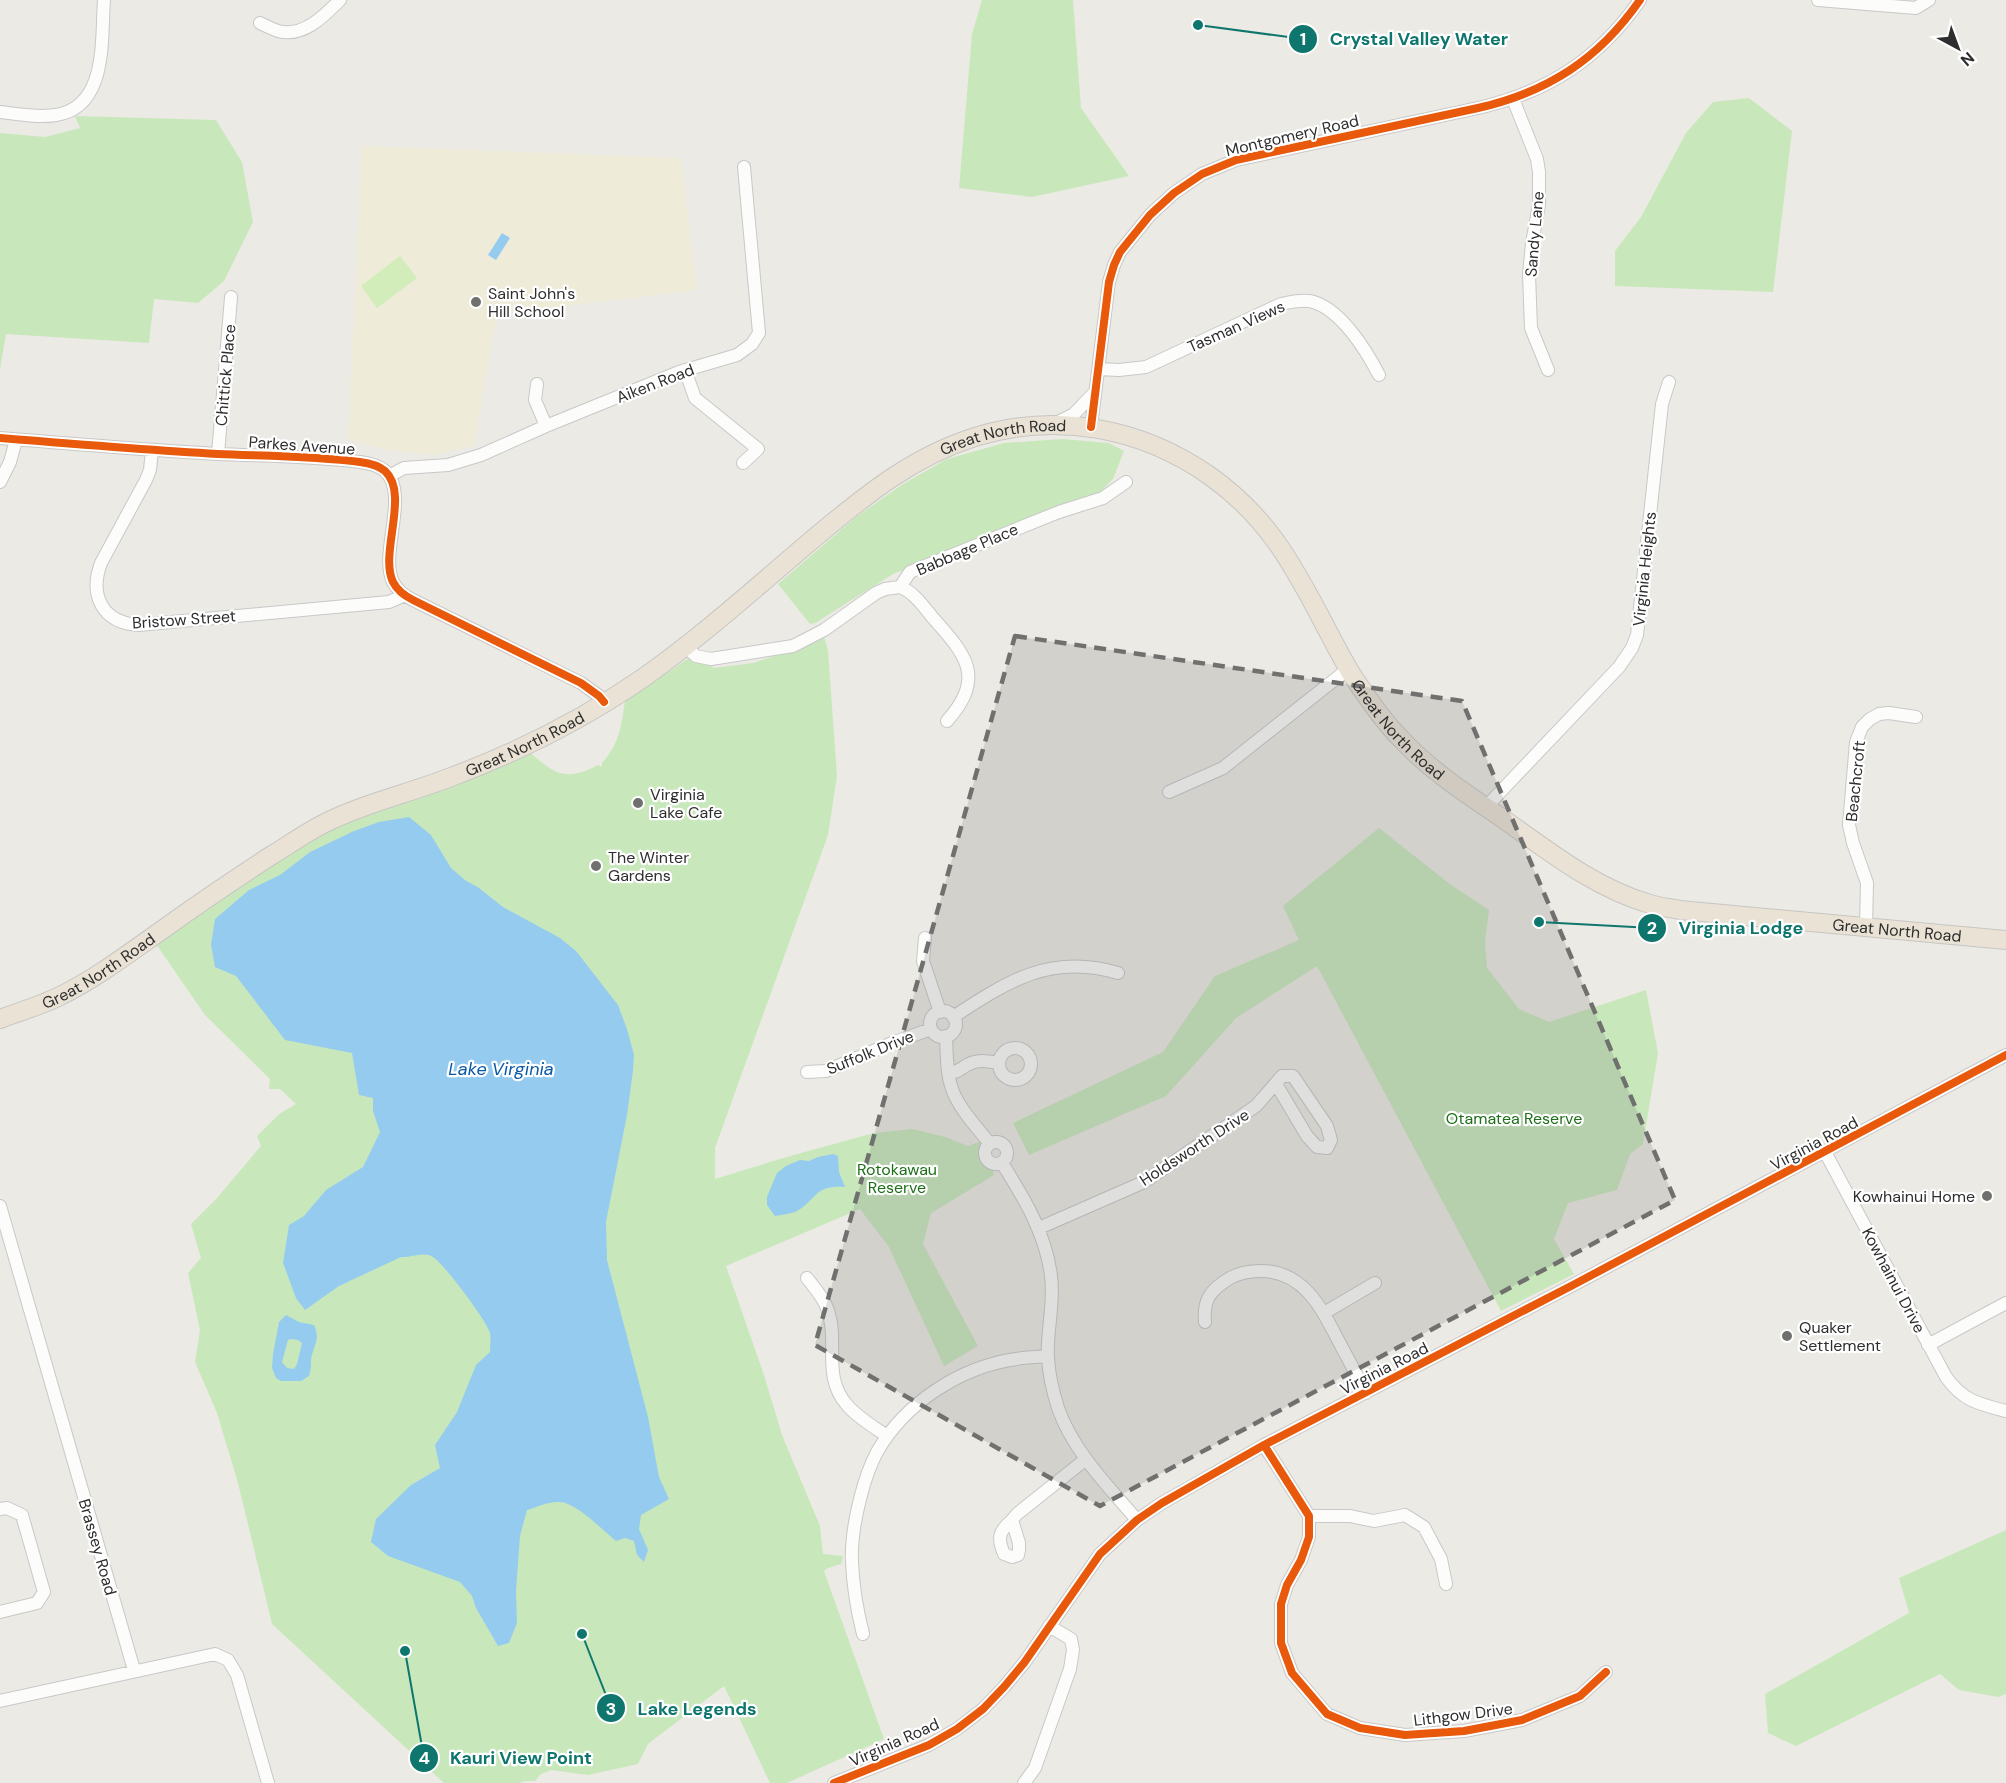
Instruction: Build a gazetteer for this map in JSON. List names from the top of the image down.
{
  "streets": {
    "highway": ["Great North Road"],
    "street": [
      "Montgomery Road",
      "Sandy Lane",
      "Tasman Views",
      "Chittick Place",
      "Aiken Road",
      "Parkes Avenue",
      "Babbage Place",
      "Virginia Heights",
      "Bristow Street",
      "Beachcroft",
      "Suffolk Drive",
      "Virginia Road",
      "Holdsworth Drive",
      "Kowhainui Drive",
      "Brassey Road",
      "Lithgow Drive"
    ]
  },
  "crossings": [
    ["Montgomery Road", "Sandy Lane"],
    ["Montgomery Road", "Tasman Views"],
    ["Montgomery Road", "Great North Road"],
    ["Chittick Place", "Parkes Avenue"],
    ["Aiken Road", "Parkes Avenue"],
    ["Great North Road", "Babbage Place"],
    ["Great North Road", "Virginia Heights"],
    ["Great North Road", "Beachcroft"],
    ["Parkes Avenue", "Bristow Street"],
    ["Virginia Road", "Kowhainui Drive"]
  ],
  "water": ["Lake Virginia"],
  "parks": ["Otamatea Reserve", "Rotokawau Reserve"],
  "places": [
    "Crystal Valley Water",
    "Saint John's Hill School",
    "Virginia Lake Cafe",
    "The Winter Gardens",
    "Virginia Lodge",
    "Kowhainui Home",
    "Quaker Settlement",
    "Lake Legends",
    "Kauri View Point"
  ],
  "north": "bottom right"
}
